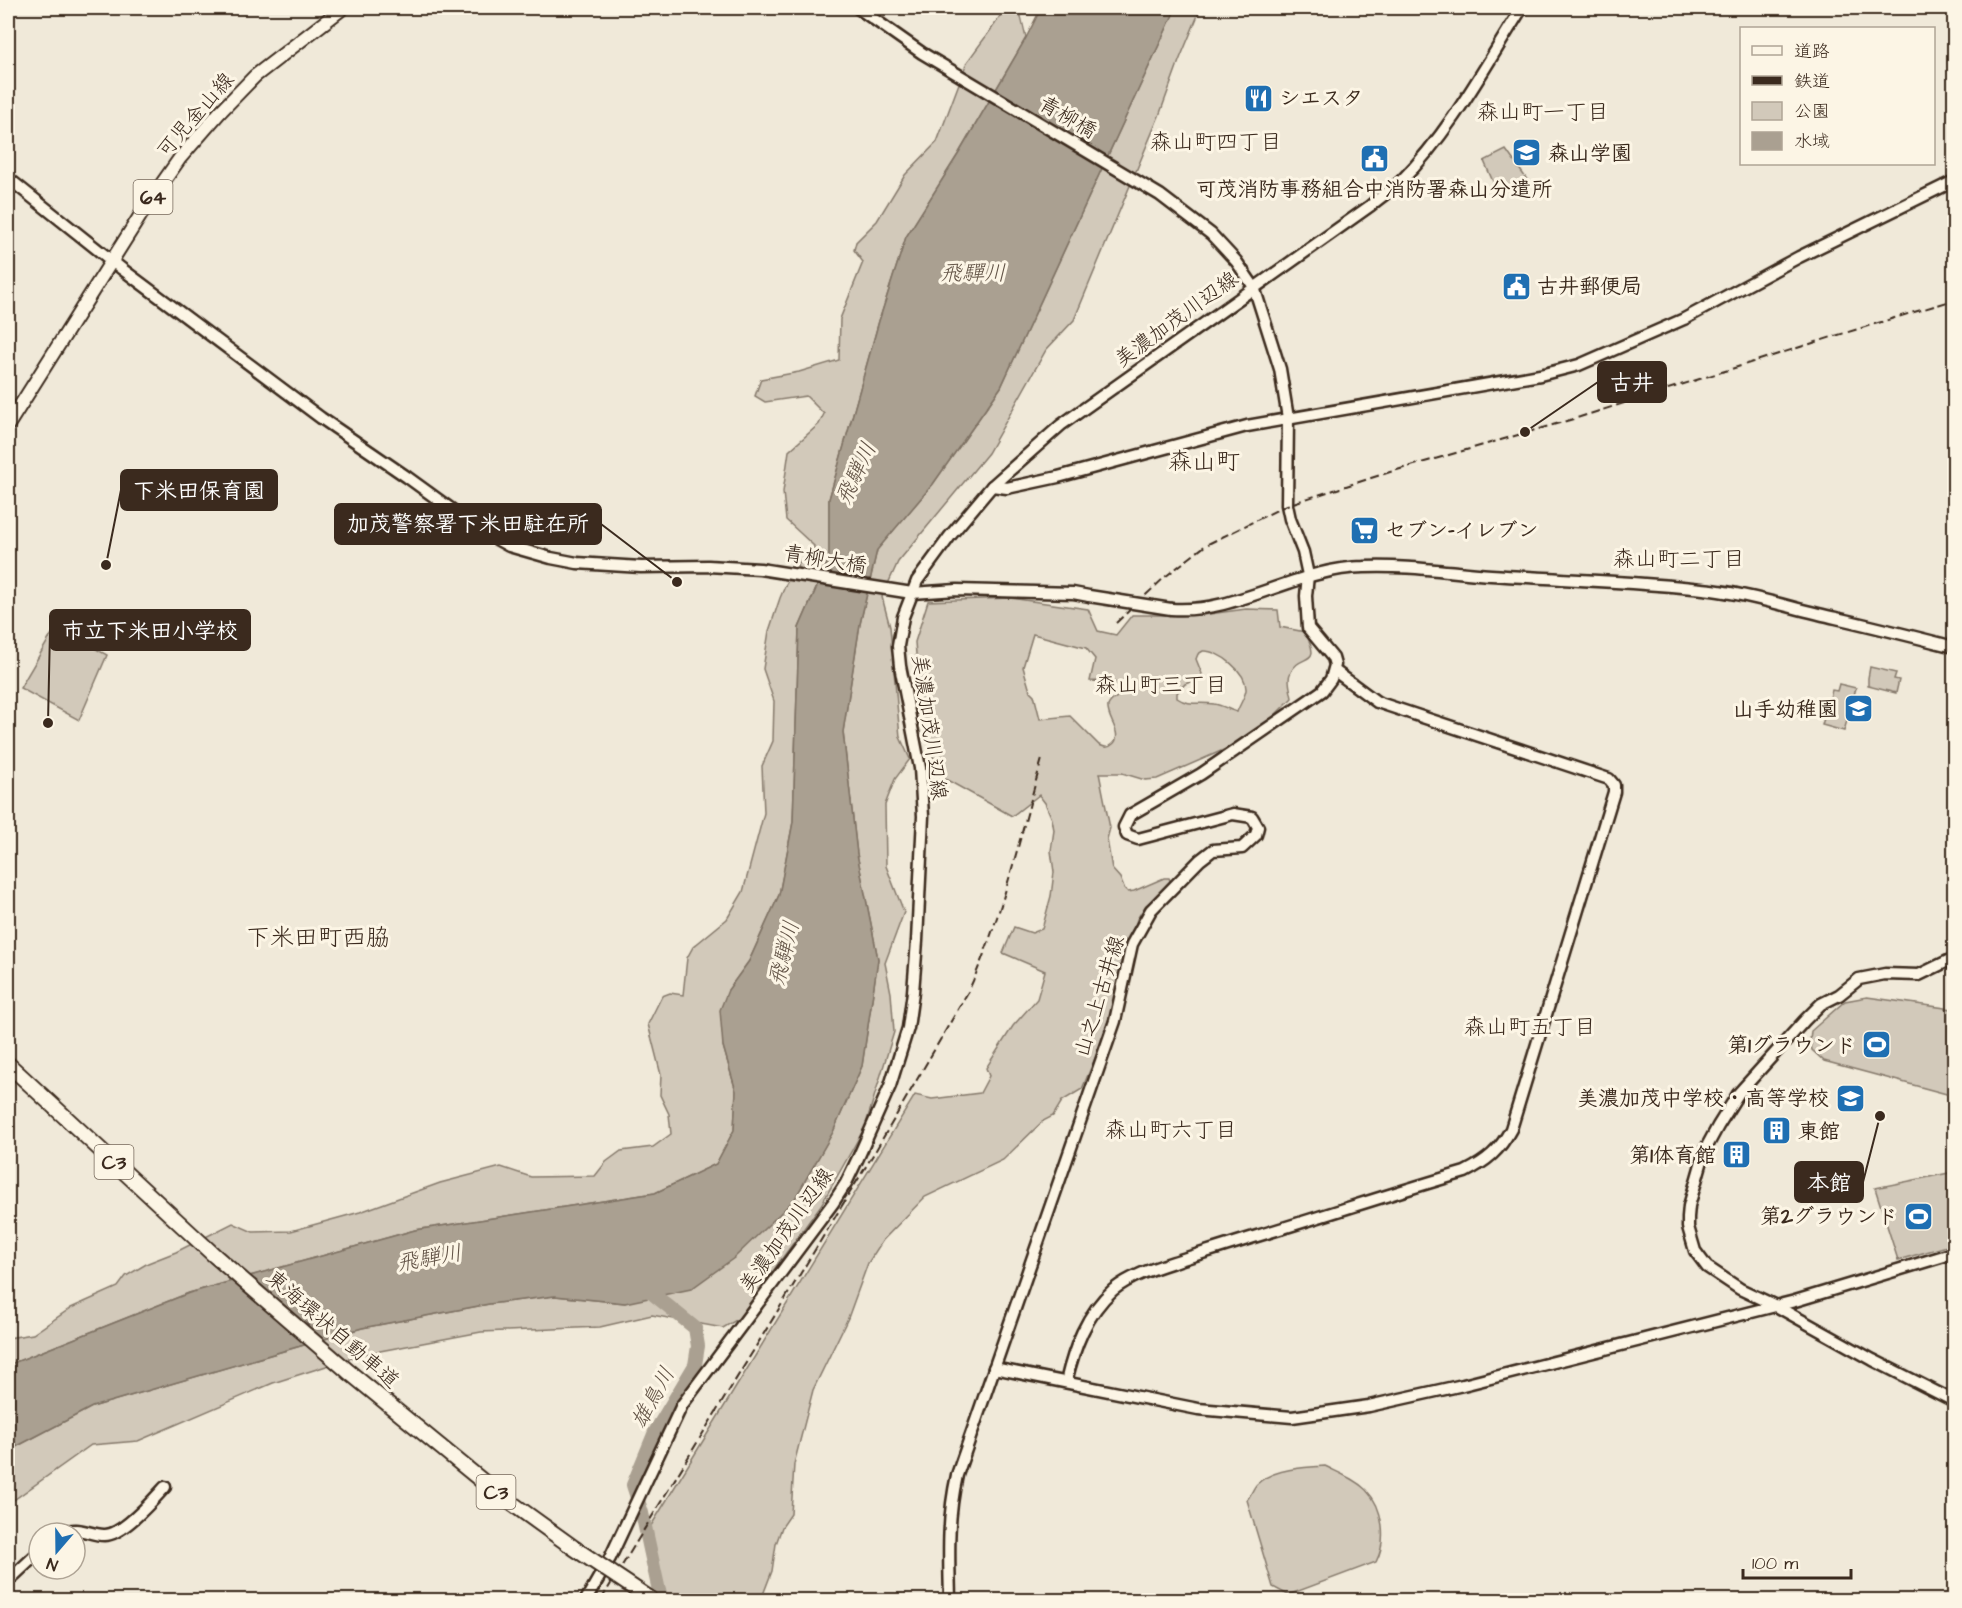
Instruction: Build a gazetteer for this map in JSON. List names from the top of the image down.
{
  "streets": {
    "highway": ["C3", "東海環状自動車道"],
    "main road": ["可児金山線", "64"],
    "street": [
      "青柳橋",
      "美濃加茂川辺線",
      "青柳大橋",
      "山之上古井線"
    ]
  },
  "crossings": [
    ["可児金山線", "青柳大橋"],
    ["青柳橋", "美濃加茂川辺線"],
    ["美濃加茂川辺線", "青柳大橋"]
  ],
  "districts": [
    "森山町一丁目",
    "森山町四丁目",
    "森山町",
    "森山町二丁目",
    "森山町三丁目",
    "下米田町西脇",
    "森山町五丁目",
    "森山町六丁目"
  ],
  "water": ["飛驒川", "飛騨川", "雄鳥川"],
  "places": {
    "restaurant": ["シエスタ"],
    "school or university": ["森山学園", "山手幼稚園", "美濃加茂中学校・高等学校"],
    "public building": ["可茂消防事務組合中消防署森山分遣所", "古井郵便局"],
    "other": [
      "古井",
      "下米田保育園",
      "加茂警察署下米田駐在所",
      "市立下米田小学校",
      "本館"
    ],
    "supermarket": ["セブン-イレブン"],
    "sports": ["第1グラウンド", "第2グラウンド"],
    "building": ["東館", "第1体育館"]
  },
  "legend": [
    "道路",
    "鉄道",
    "公園",
    "水域"
  ],
  "scale_bar": "100 m",
  "north": "bottom"
}
